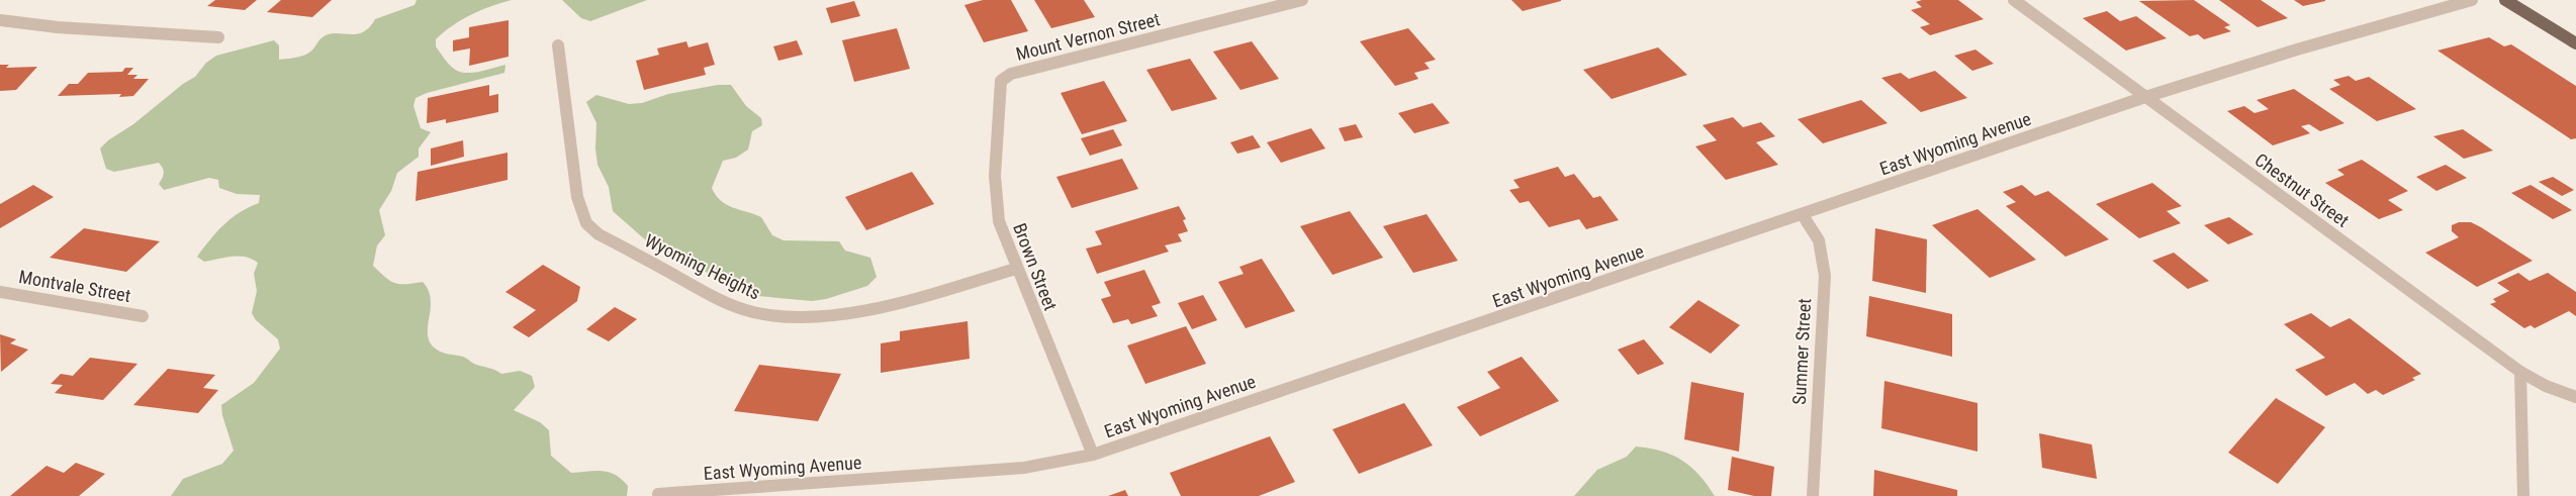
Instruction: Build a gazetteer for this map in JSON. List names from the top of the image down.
{
  "streets": {
    "street": [
      "Mount Vernon Street",
      "East Wyoming Avenue",
      "Chestnut Street",
      "Wyoming Heights",
      "Brown Street",
      "Montvale Street",
      "Summer Street"
    ]
  },
  "crossings": [
    ["Mount Vernon Street", "Brown Street"],
    ["East Wyoming Avenue", "Chestnut Street"],
    ["East Wyoming Avenue", "Brown Street"],
    ["East Wyoming Avenue", "Summer Street"],
    ["Wyoming Heights", "Brown Street"]
  ]
}
